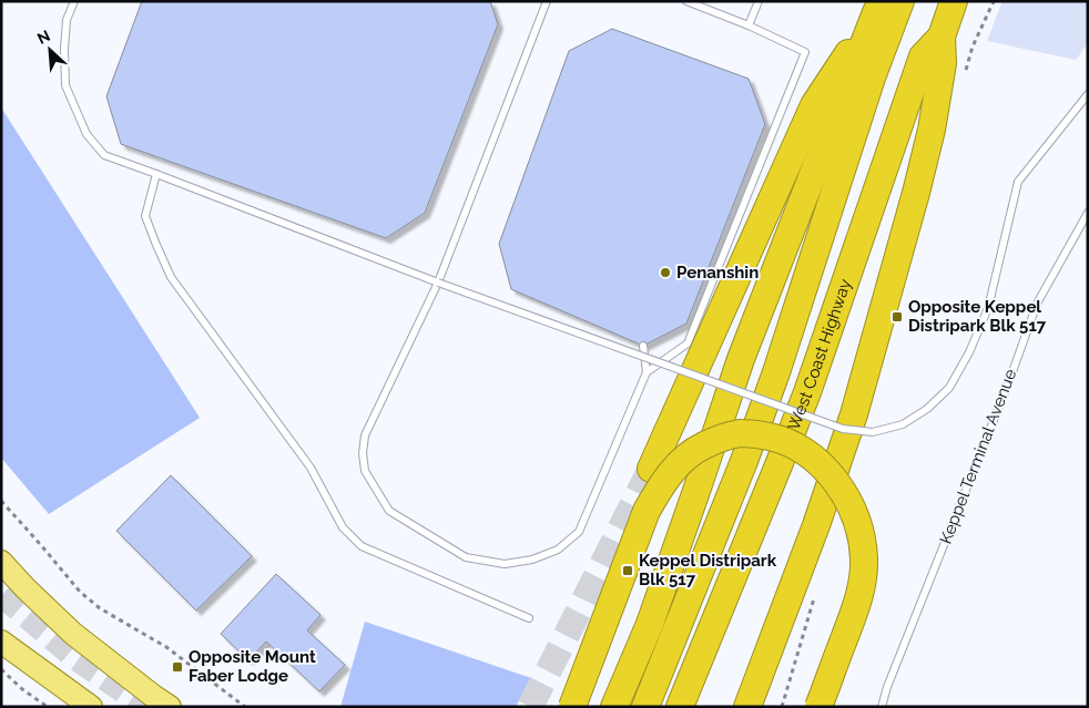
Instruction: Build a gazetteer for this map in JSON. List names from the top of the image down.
{
  "streets": {
    "highway": ["West Coast Highway"],
    "lane": ["Keppel Terminal Avenue"]
  },
  "places": {
    "other": ["Penanshin"],
    "transit": ["Opposite Keppel Distripark Blk 517", "Keppel Distripark Blk 517", "Opposite Mount Faber Lodge"]
  },
  "north": "top left"
}
